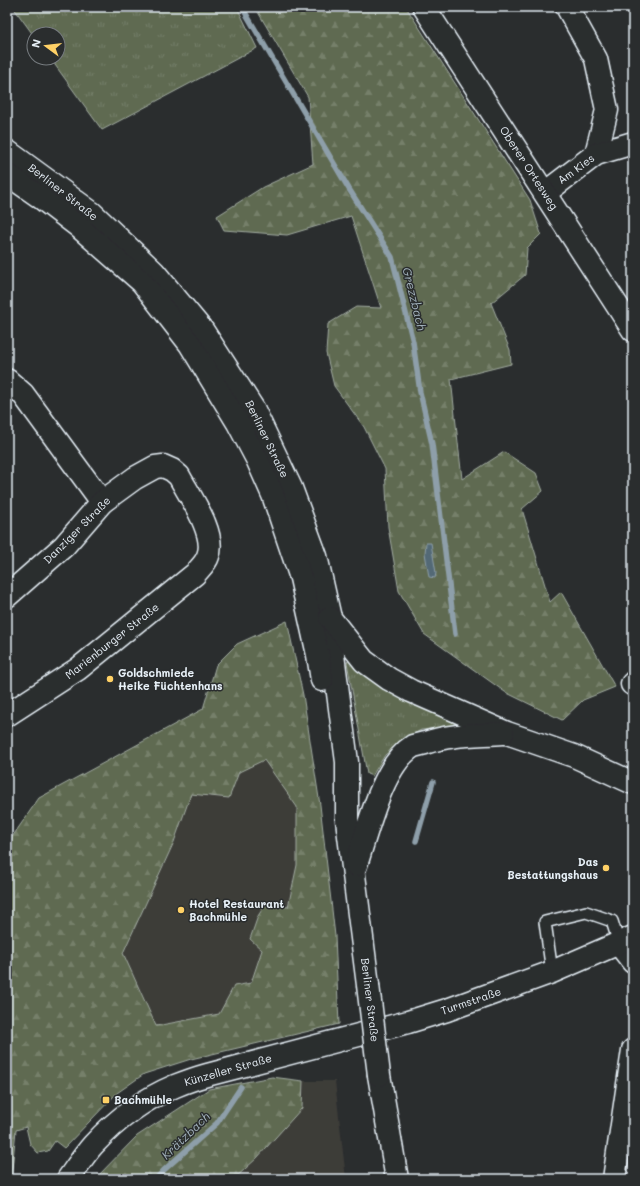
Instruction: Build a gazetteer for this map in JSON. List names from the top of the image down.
{
  "streets": {
    "main road": [
      "Oberer Ortesweg",
      "Am Kies",
      "Berliner Straße",
      "Danziger Straße",
      "Marienburger Straße",
      "Turmstraße",
      "Künzeller Straße"
    ]
  },
  "crossings": [
    ["Oberer Ortesweg", "Am Kies"],
    ["Danziger Straße", "Marienburger Straße"],
    ["Turmstraße", "Künzeller Straße"]
  ],
  "water": ["Grezzbach", "Krätzbach"],
  "places": {
    "other": ["Goldschmiede Heike Füchtenhans", "Das Bestattungshaus", "Hotel Restaurant Bachmühle"],
    "transit": ["Bachmühle"]
  },
  "north": "left"
}
